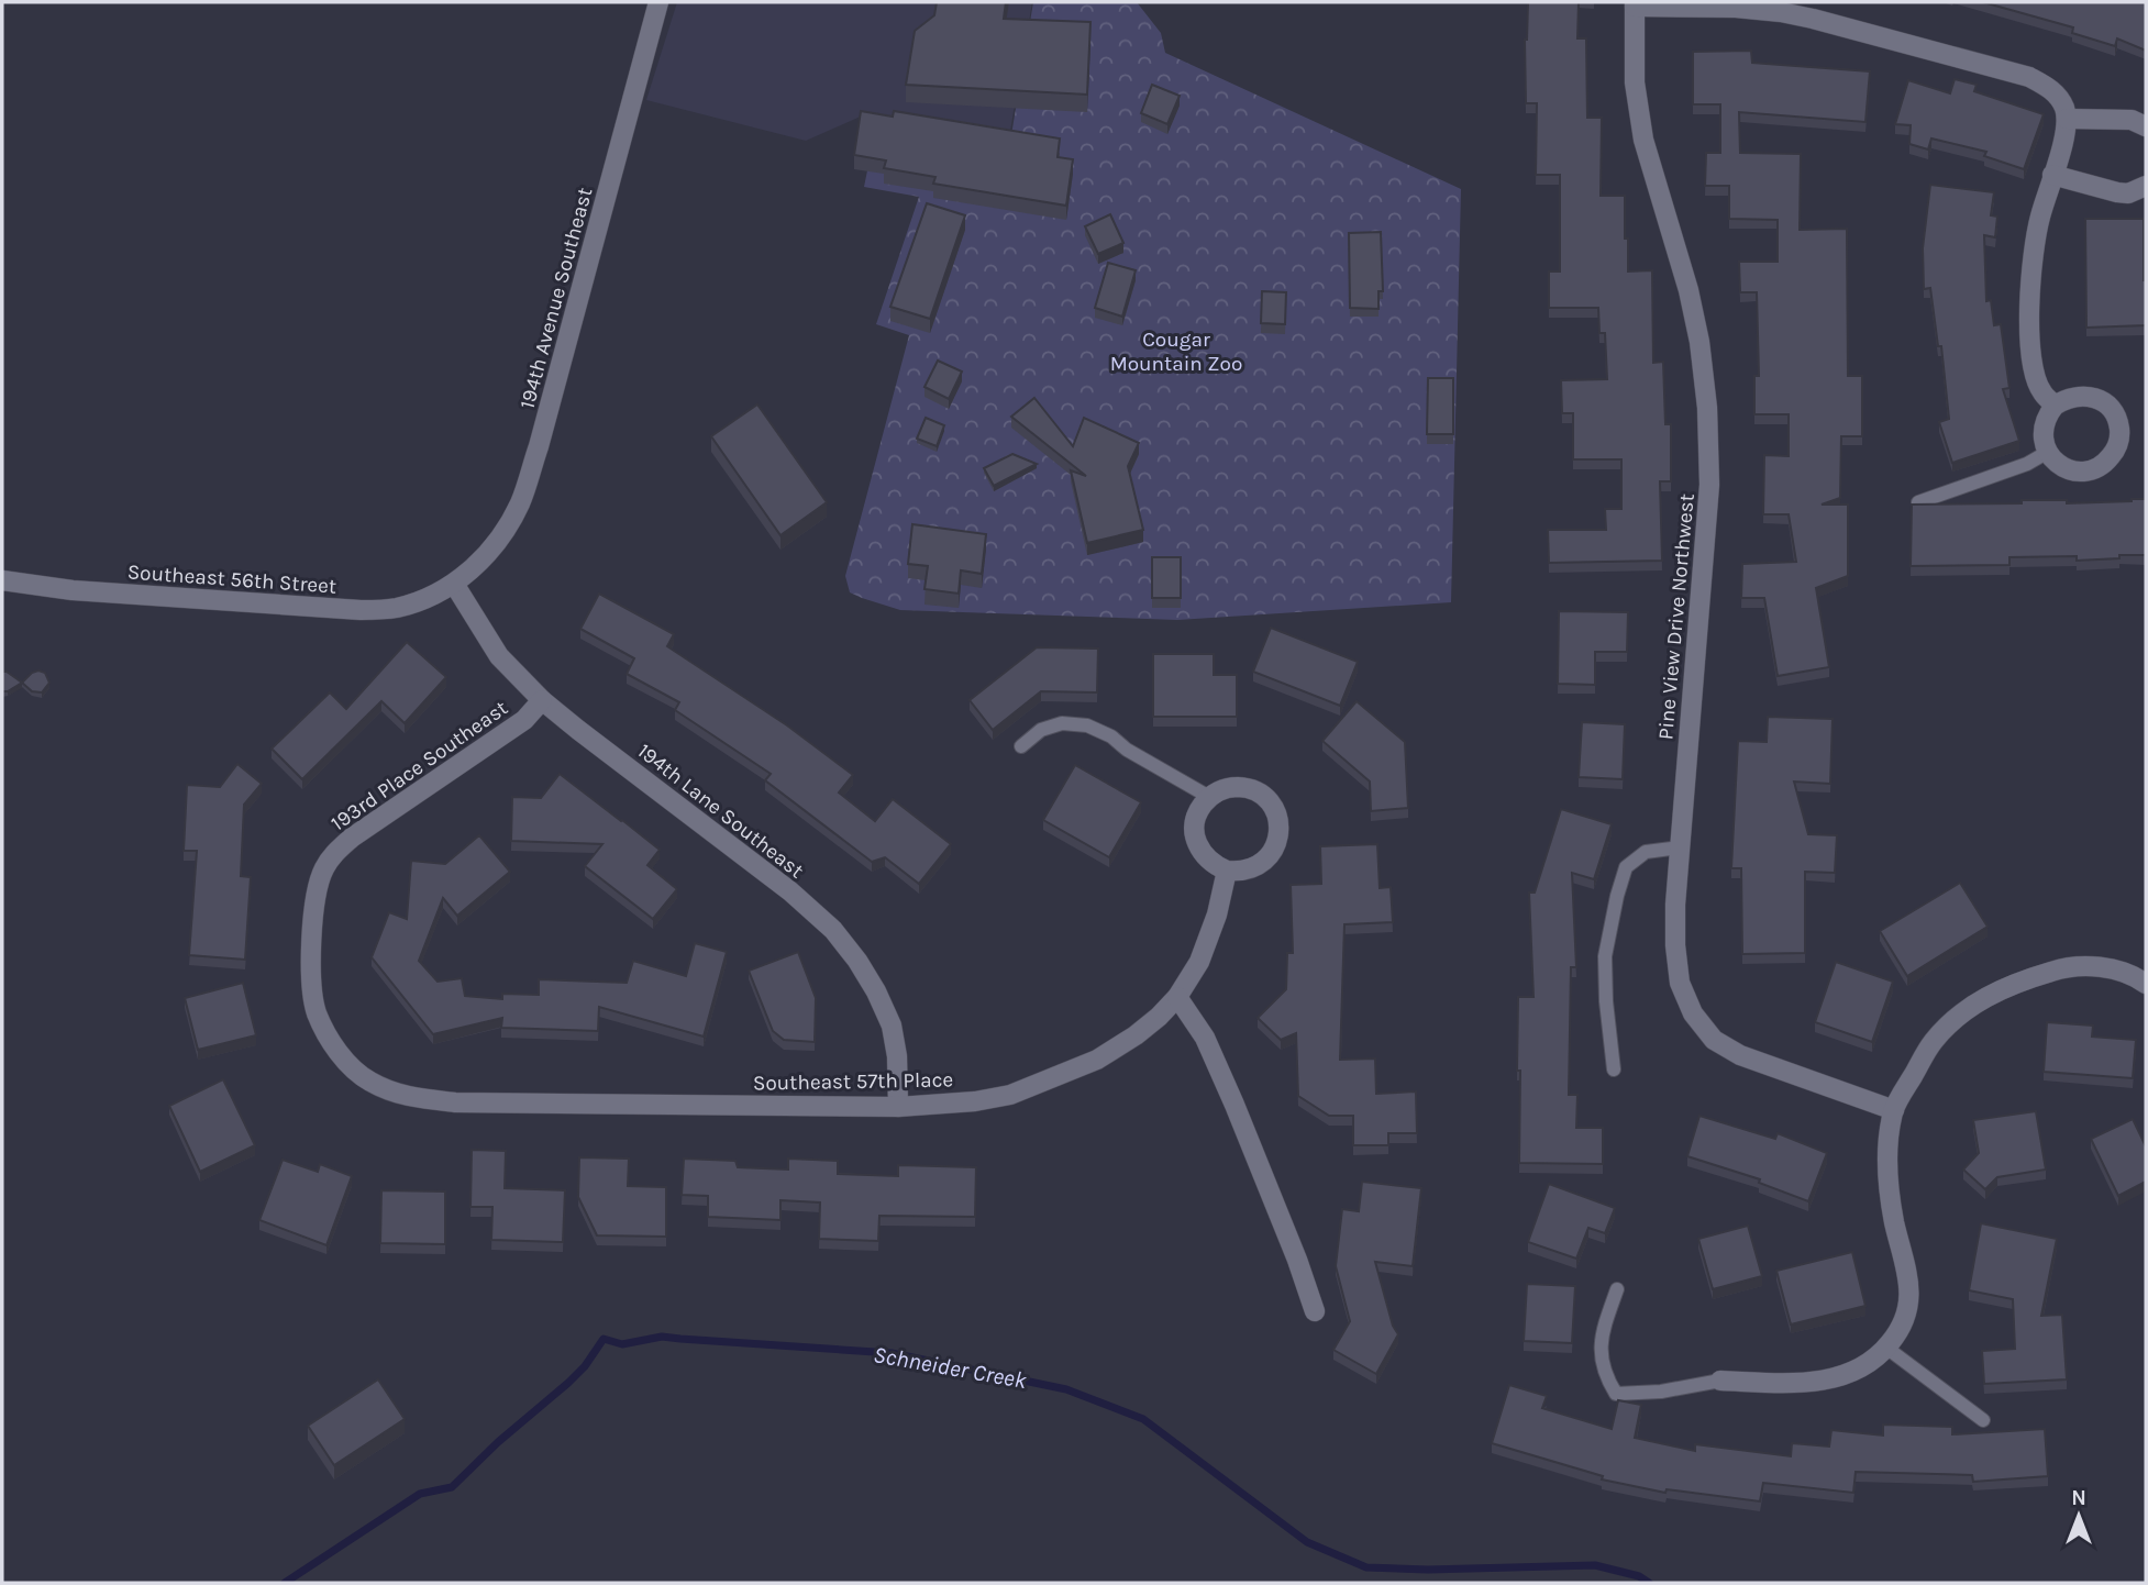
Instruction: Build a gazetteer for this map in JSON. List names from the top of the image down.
{
  "streets": {
    "street": [
      "194th Avenue Southeast",
      "Southeast 56th Street",
      "Pine View Drive Northwest",
      "193rd Place Southeast",
      "194th Lane Southeast",
      "Southeast 57th Place"
    ]
  },
  "crossings": [
    ["194th Avenue Southeast", "Southeast 56th Street"],
    ["194th Avenue Southeast", "194th Lane Southeast"],
    ["Southeast 56th Street", "194th Lane Southeast"],
    ["193rd Place Southeast", "194th Lane Southeast"],
    ["193rd Place Southeast", "Southeast 57th Place"],
    ["194th Lane Southeast", "Southeast 57th Place"]
  ],
  "water": ["Schneider Creek"],
  "parks": ["Cougar Mountain Zoo"],
  "north": "top"
}
